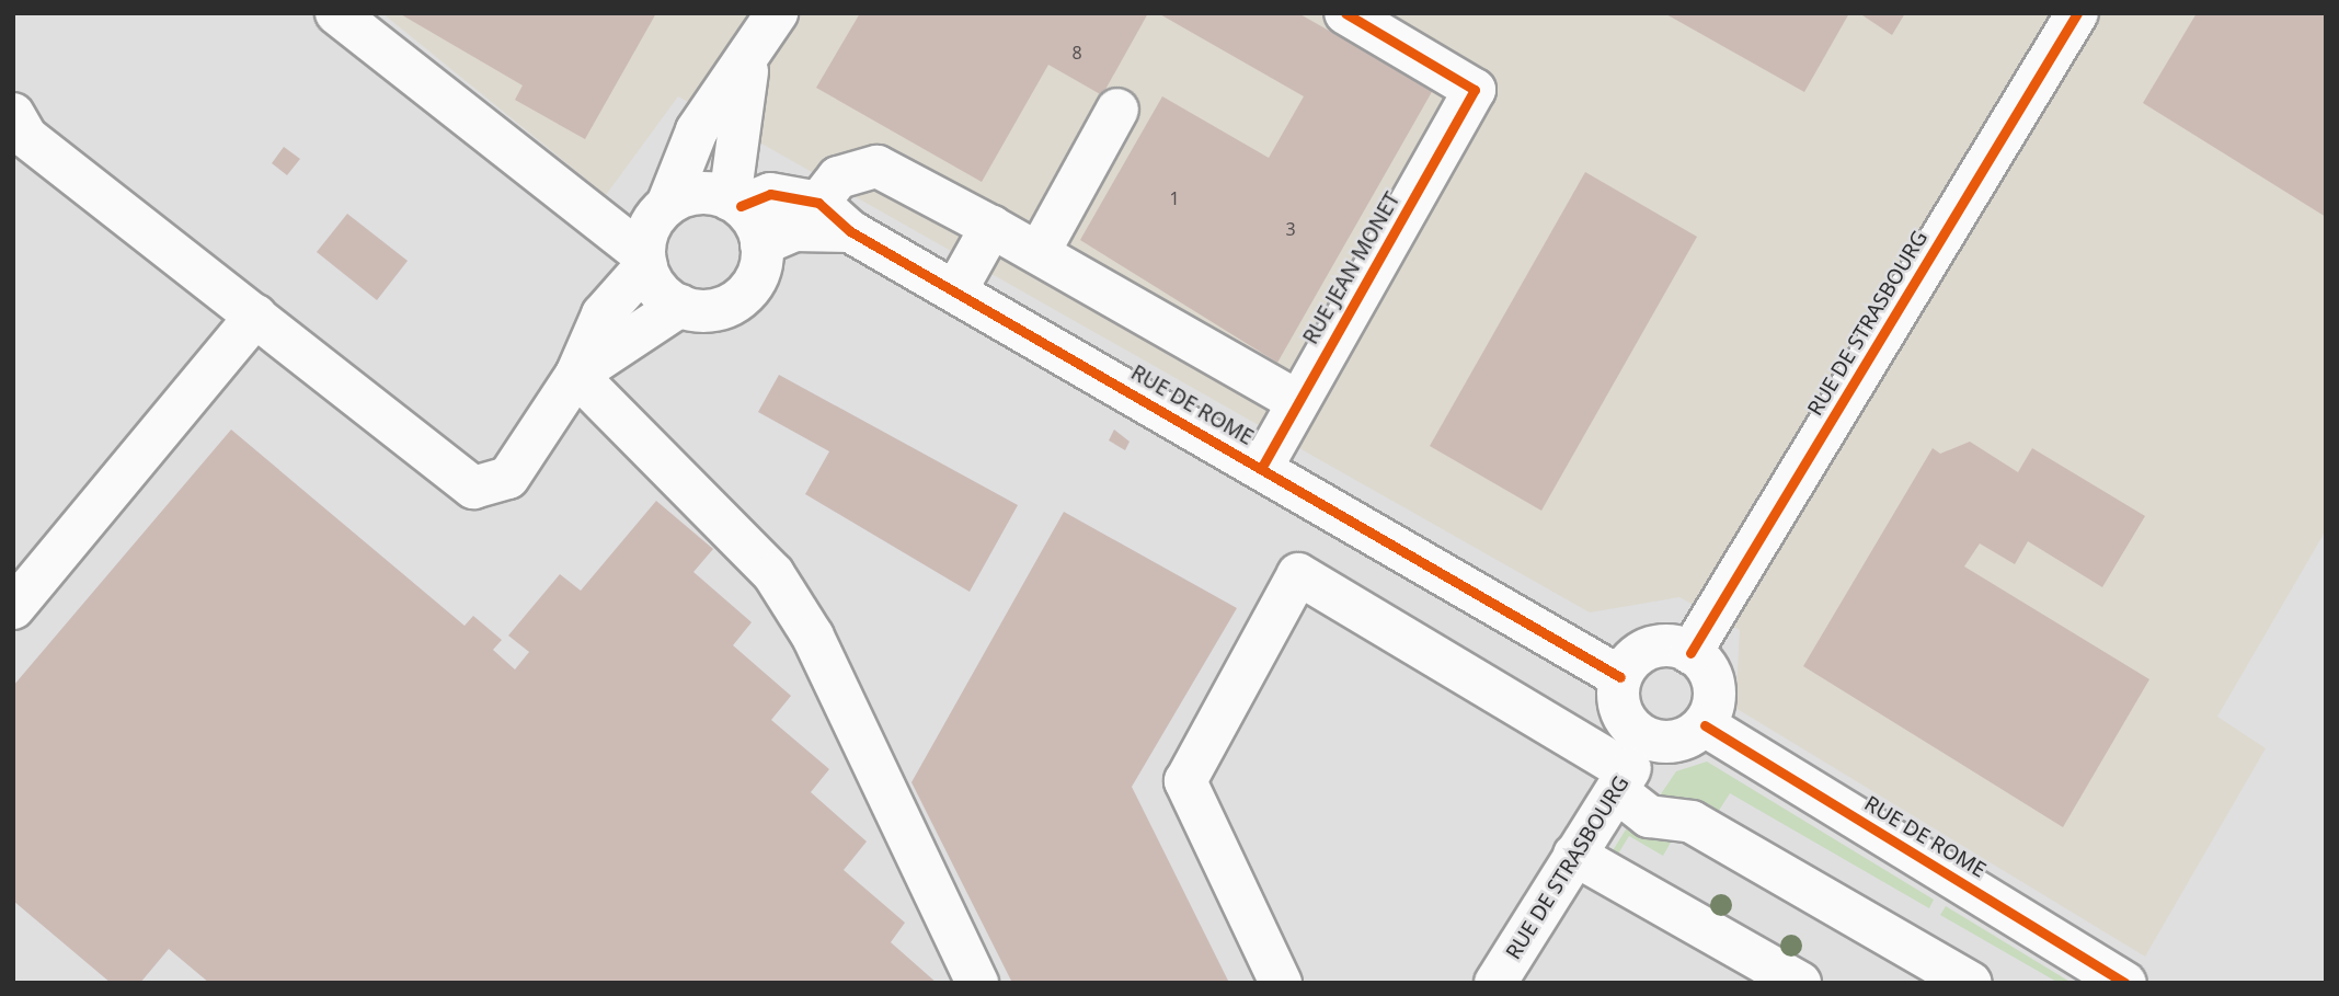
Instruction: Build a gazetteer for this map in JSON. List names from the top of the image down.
{
  "streets": {
    "street": ["RUE JEAN MONET", "RUE DE STRASBOURG", "RUE DE ROME"]
  },
  "crossings": [
    ["RUE JEAN MONET", "RUE DE ROME"]
  ],
  "house_numbers": ["8", "1", "3"]
}
